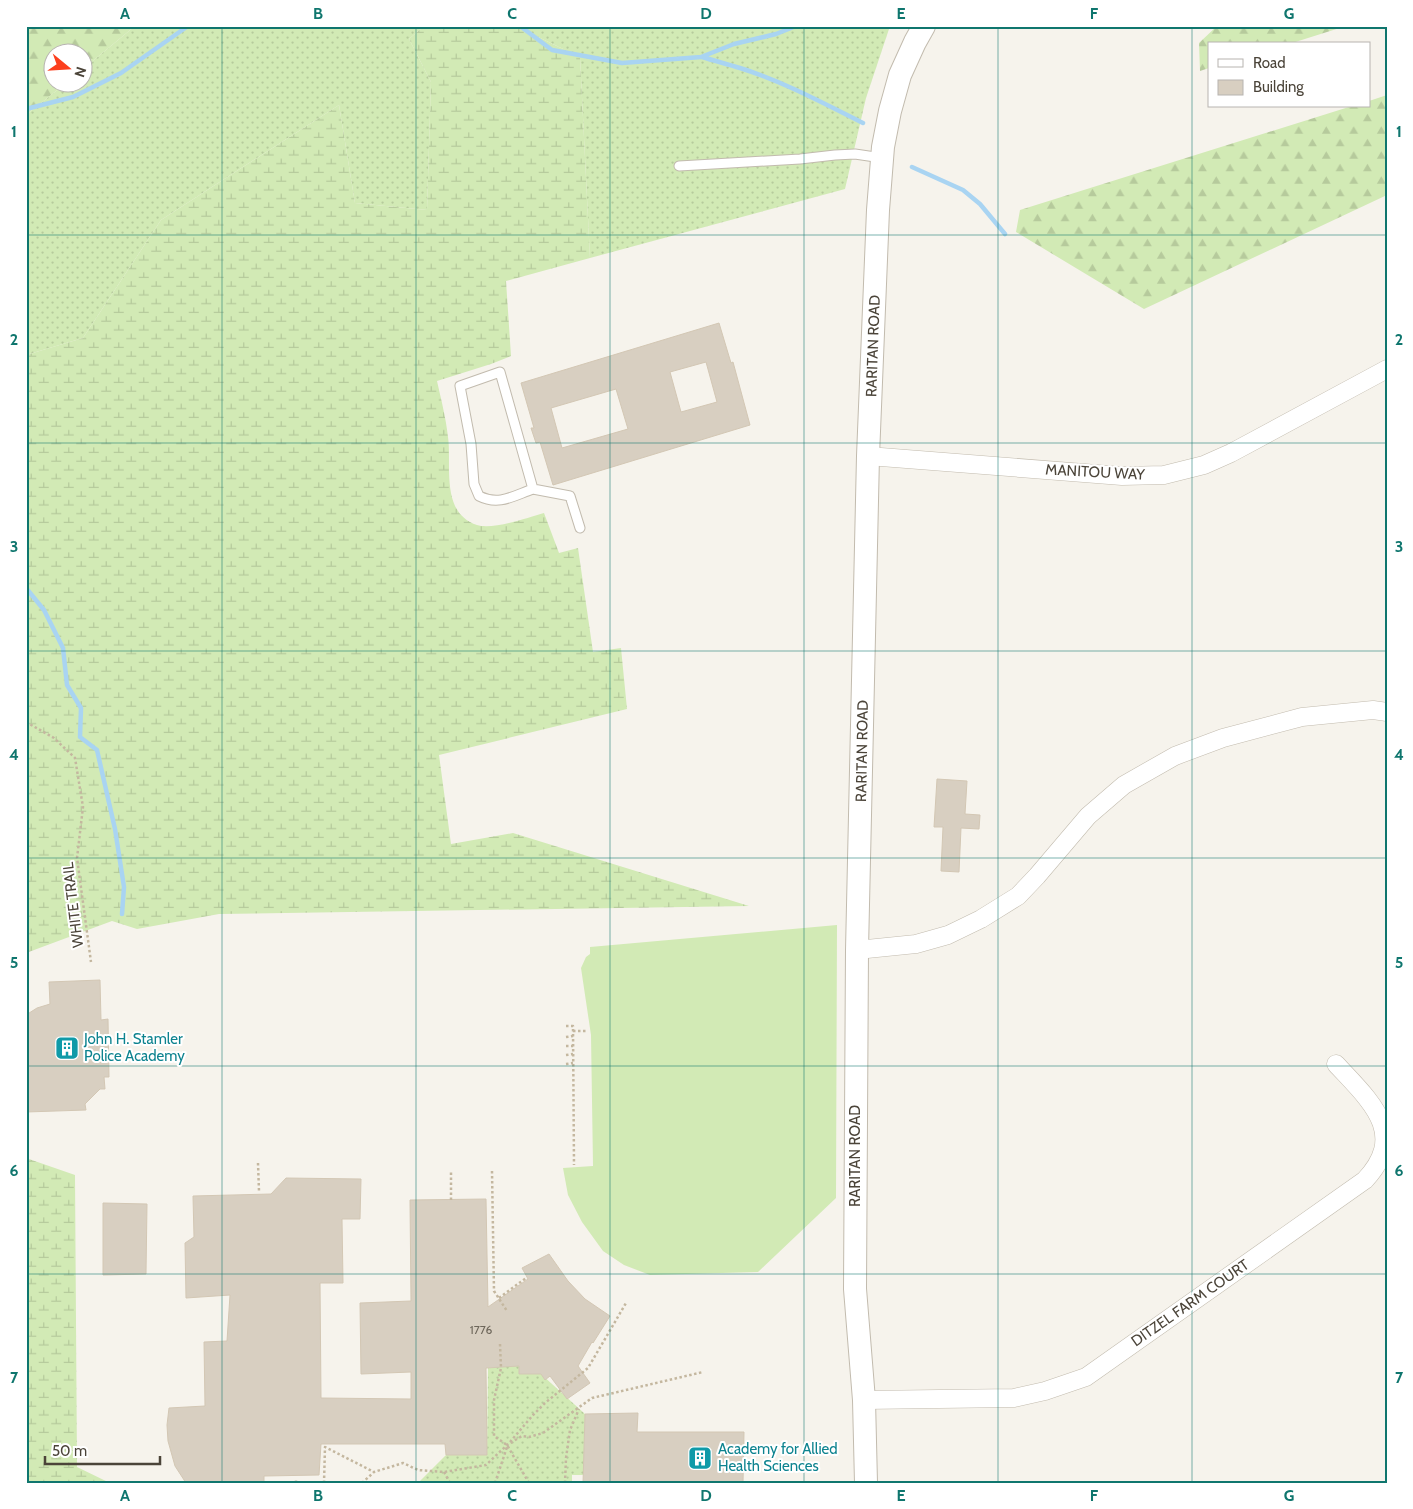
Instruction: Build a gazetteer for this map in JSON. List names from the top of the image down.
{
  "streets": {
    "street": ["RARITAN ROAD", "MANITOU WAY", "DITZEL FARM COURT"],
    "path": ["WHITE TRAIL"]
  },
  "crossings": [
    ["RARITAN ROAD", "MANITOU WAY"],
    ["RARITAN ROAD", "DITZEL FARM COURT"]
  ],
  "places": {
    "building": ["John H. Stamler Police Academy", "Academy for Allied Health Sciences"]
  },
  "house_numbers": ["1776"],
  "legend": ["Road", "Building"],
  "scale_bar": "50 m",
  "north": "right",
  "grid": {
    "columns": [
      "A",
      "B",
      "C",
      "D",
      "E",
      "F",
      "G"
    ],
    "rows": [
      "1",
      "2",
      "3",
      "4",
      "5",
      "6",
      "7"
    ]
  }
}
